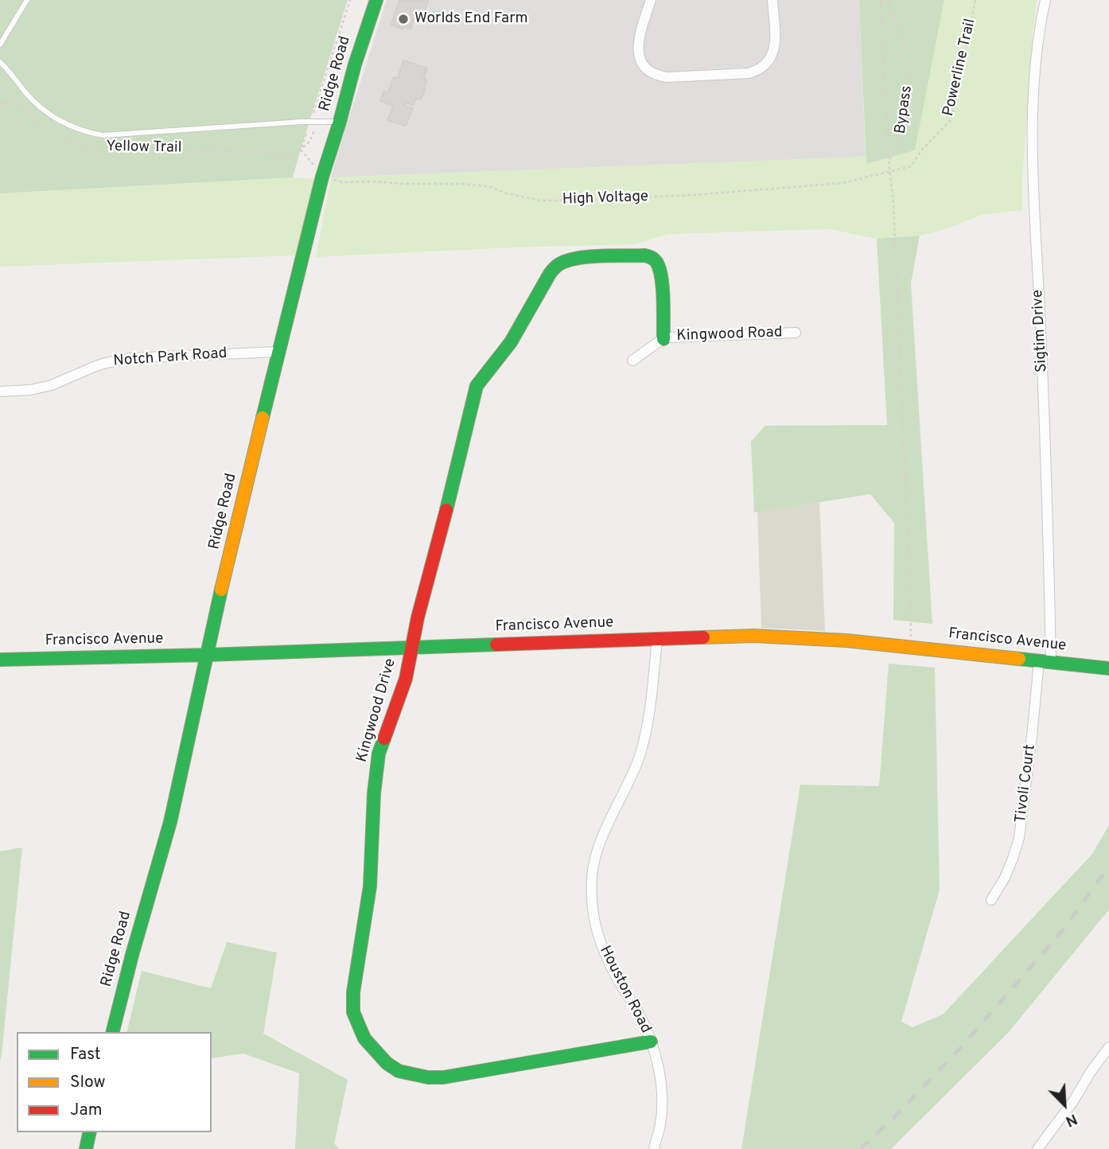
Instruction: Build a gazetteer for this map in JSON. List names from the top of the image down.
{
  "streets": {
    "main road": ["Ridge Road", "Francisco Avenue", "Kingwood Drive"],
    "street": [
      "Sigtim Drive",
      "Kingwood Road",
      "Notch Park Road",
      "Tivoli Court",
      "Houston Road"
    ],
    "path": [
      "Powerline Trail",
      "Bypass",
      "Yellow Trail",
      "High Voltage"
    ]
  },
  "crossings": [
    ["Powerline Trail", "High Voltage"],
    ["Ridge Road", "High Voltage"],
    ["Ridge Road", "Notch Park Road"],
    ["Ridge Road", "Francisco Avenue"],
    ["Sigtim Drive", "Francisco Avenue"],
    ["Sigtim Drive", "Tivoli Court"],
    ["Kingwood Road", "Kingwood Drive"],
    ["Francisco Avenue", "Kingwood Drive"],
    ["Francisco Avenue", "Tivoli Court"],
    ["Francisco Avenue", "Houston Road"],
    ["Kingwood Drive", "Houston Road"]
  ],
  "places": ["Worlds End Farm"],
  "legend": ["Fast", "Slow", "Jam"],
  "north": "bottom right"
}
